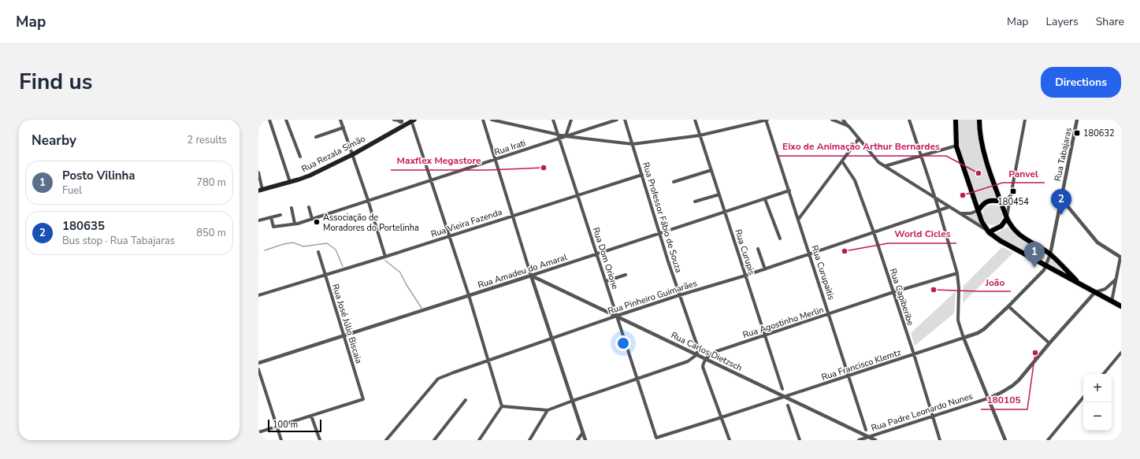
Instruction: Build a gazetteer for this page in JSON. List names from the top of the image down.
{
  "streets": {
    "main road": ["Rua Rezala Simão"],
    "street": [
      "Rua Irati",
      "Rua Tabajaras",
      "Rua Professor Fábio de Souza",
      "Rua Vieira Fazenda",
      "Rua Curupis",
      "Rua Dom Orione",
      "Rua Amadeu do Amaral",
      "Rua Curupaitis",
      "Rua Pinheiro Guimarães",
      "Rua Capiberibe",
      "Rua Agostinho Merlin",
      "Rua José Júlio Biscaia",
      "Rua Carlos Dietzsch",
      "Rua Francisco Klemtz",
      "Rua Padre Leonardo Nunes"
    ]
  },
  "crossings": [
    ["Rua Irati", "Rua Dom Orione"],
    ["Rua Tabajaras", "Rua Francisco Klemtz"],
    ["Rua Professor Fábio de Souza", "Rua Vieira Fazenda"],
    ["Rua Professor Fábio de Souza", "Rua Amadeu do Amaral"],
    ["Rua Professor Fábio de Souza", "Rua Pinheiro Guimarães"],
    ["Rua Professor Fábio de Souza", "Rua Carlos Dietzsch"],
    ["Rua Vieira Fazenda", "Rua Dom Orione"],
    ["Rua Vieira Fazenda", "Rua José Júlio Biscaia"],
    ["Rua Curupis", "Rua Amadeu do Amaral"],
    ["Rua Curupis", "Rua Pinheiro Guimarães"],
    ["Rua Curupis", "Rua Agostinho Merlin"],
    ["Rua Dom Orione", "Rua Amadeu do Amaral"],
    ["Rua Dom Orione", "Rua Pinheiro Guimarães"],
    ["Rua Dom Orione", "Rua Carlos Dietzsch"],
    ["Rua Dom Orione", "Rua Francisco Klemtz"],
    ["Rua Amadeu do Amaral", "Rua Curupaitis"],
    ["Rua Amadeu do Amaral", "Rua José Júlio Biscaia"],
    ["Rua Amadeu do Amaral", "Rua Carlos Dietzsch"],
    ["Rua Curupaitis", "Rua Pinheiro Guimarães"],
    ["Rua Curupaitis", "Rua Agostinho Merlin"],
    ["Rua Curupaitis", "Rua Francisco Klemtz"],
    ["Rua Pinheiro Guimarães", "Rua Capiberibe"],
    ["Rua Pinheiro Guimarães", "Rua Carlos Dietzsch"],
    ["Rua Capiberibe", "Rua Agostinho Merlin"],
    ["Rua Capiberibe", "Rua Francisco Klemtz"],
    ["Rua Capiberibe", "Rua Padre Leonardo Nunes"],
    ["Rua Agostinho Merlin", "Rua Carlos Dietzsch"],
    ["Rua Carlos Dietzsch", "Rua Francisco Klemtz"],
    ["Rua Carlos Dietzsch", "Rua Padre Leonardo Nunes"]
  ],
  "places": {
    "transit": ["180632", "180454"],
    "other": [
      "Maxflex Megastore",
      "Eixo de Animação Arthur Bernardes",
      "Panvel",
      "Associação de Moradores do Portelinha",
      "World Cicles",
      "João",
      "180105"
    ]
  },
  "scale_bar": "100 m",
  "page": {
    "header": "Map",
    "nav": ["Map", "Layers", "Share"],
    "title": "Find us",
    "buttons": "Directions",
    "heading": ["Nearby", "2 results"],
    "list": [
      {
        "mark": "1",
        "name": "Posto Vilinha",
        "note": "Fuel",
        "value": "780 m"
      },
      {
        "mark": "2",
        "name": "180635",
        "note": "Bus stop · Rua Tabajaras",
        "value": "850 m"
      }
    ],
    "pins": ["2", "1"],
    "map_buttons": ["+", "−"],
    "scale": "100 m"
  }
}
